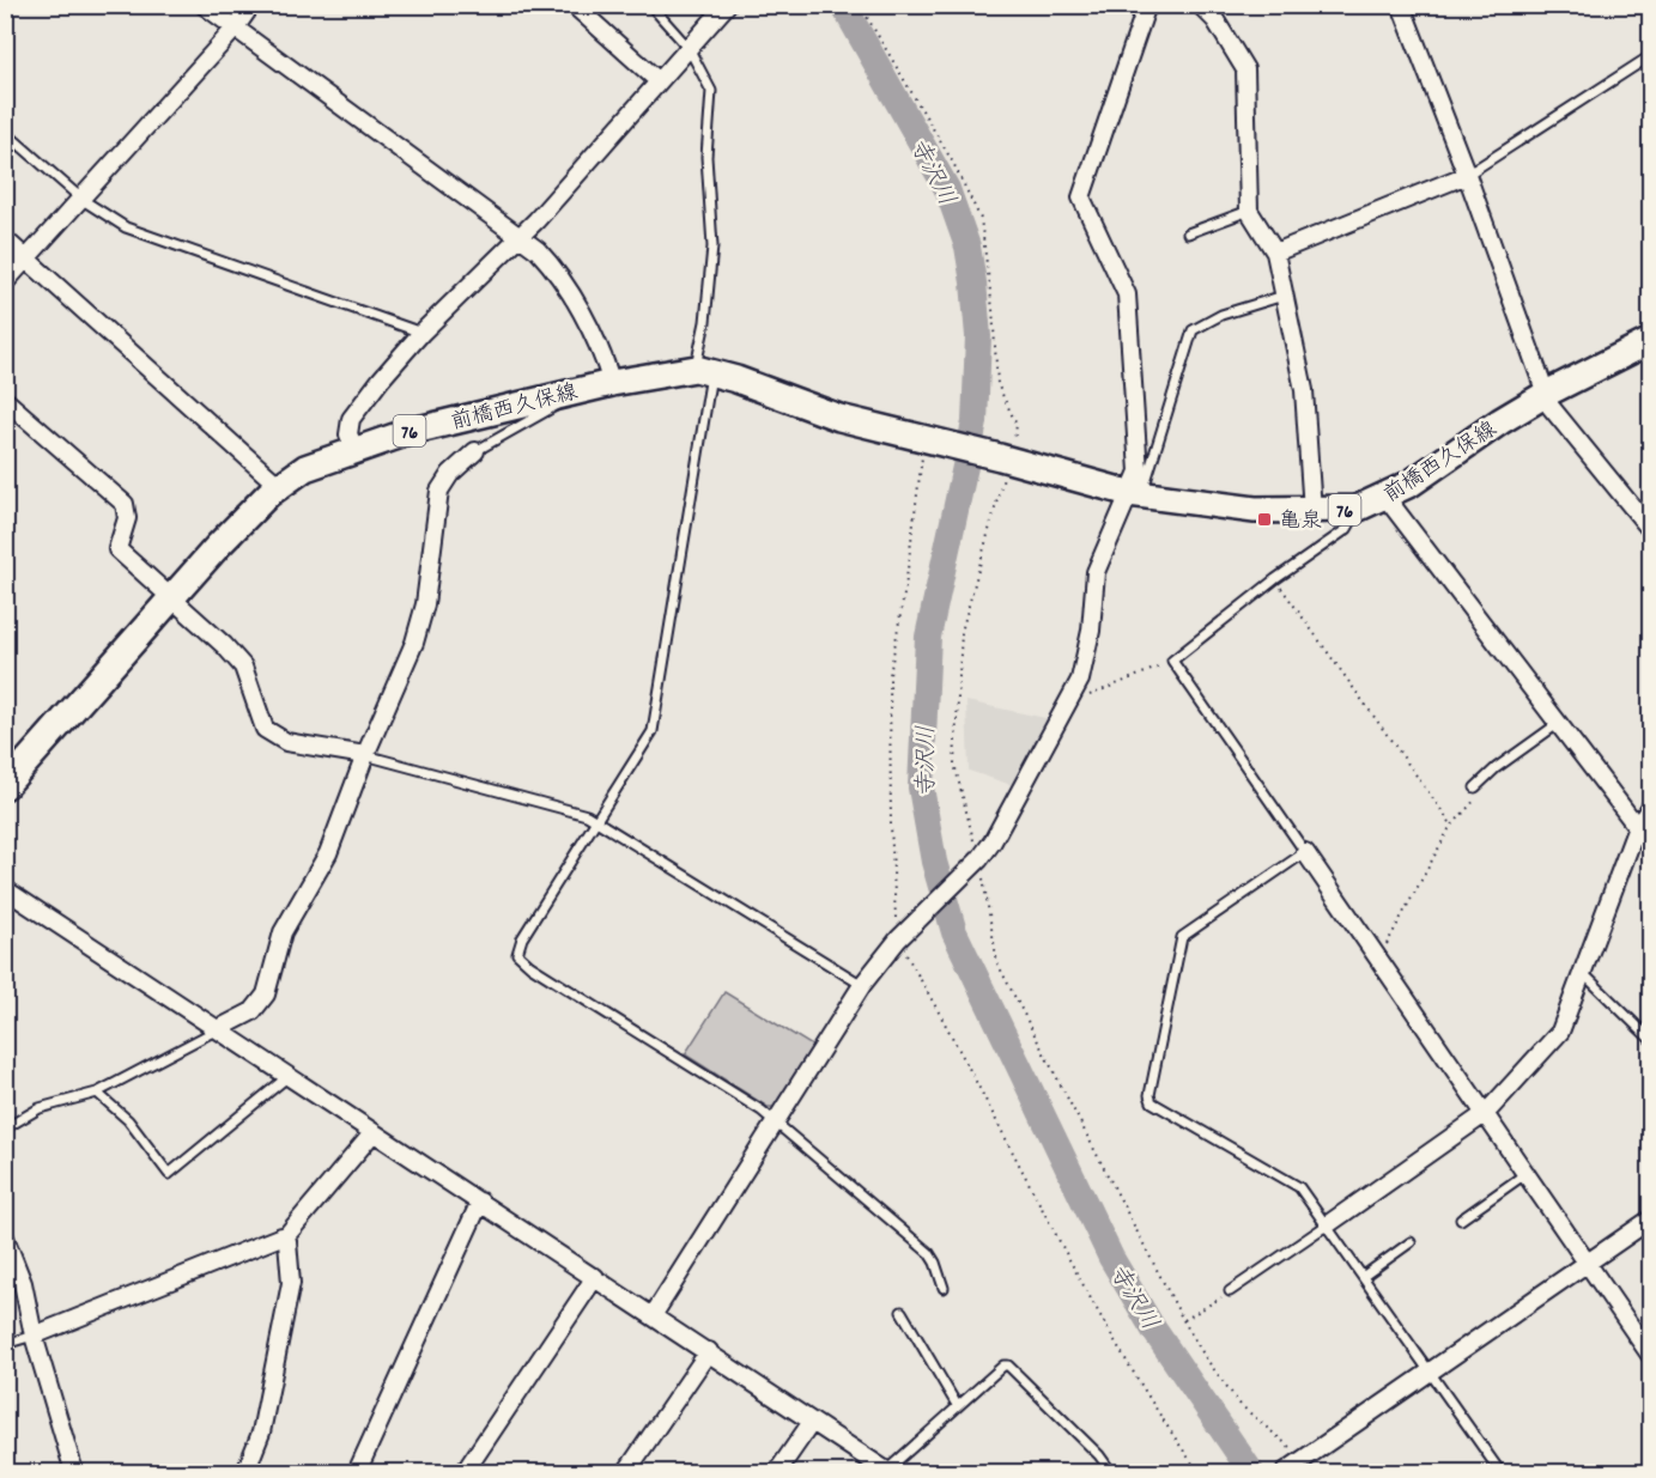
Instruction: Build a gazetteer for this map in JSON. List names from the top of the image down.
{
  "streets": {
    "main road": ["前橋西久保線", "76"]
  },
  "crossings": [
    ["前橋西久保線", "76"]
  ],
  "water": ["寺沢川"],
  "places": {
    "transit": ["亀泉"]
  }
}
